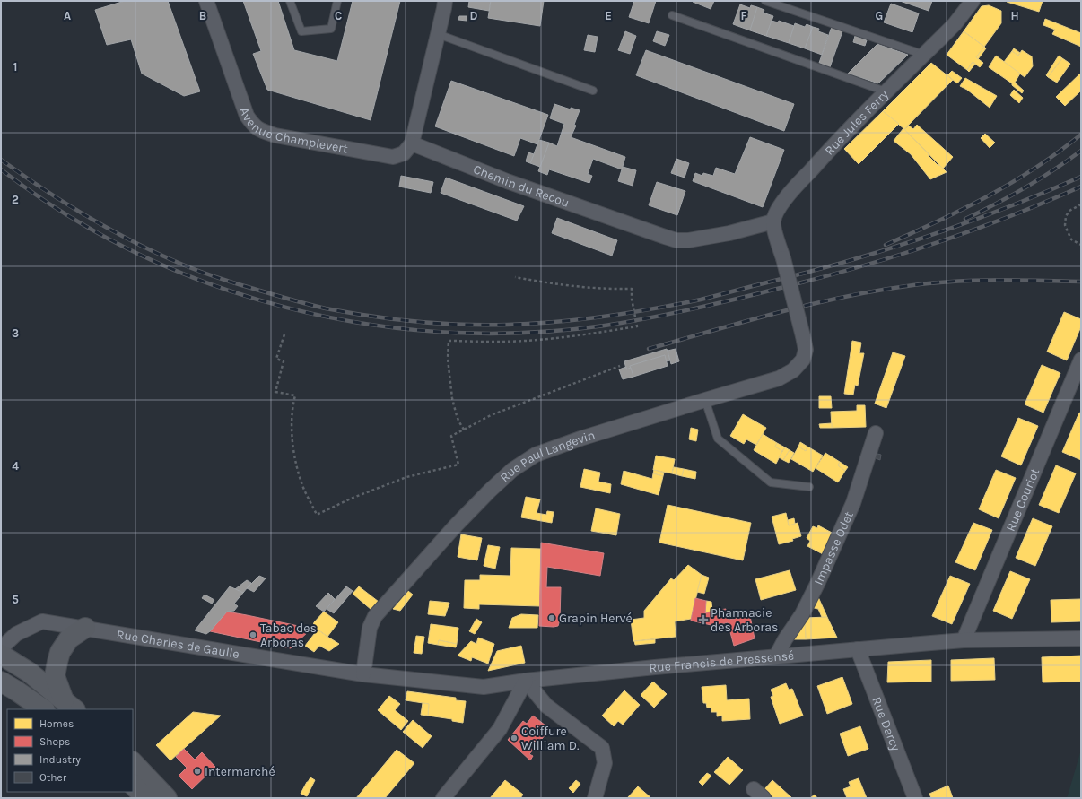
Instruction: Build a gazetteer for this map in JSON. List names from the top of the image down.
{
  "streets": {
    "street": [
      "Rue Jules Ferry",
      "Avenue Champlevert",
      "Chemin du Recou",
      "Rue Paul Langevin",
      "Rue Couriot",
      "Impasse Odet",
      "Rue Charles de Gaulle",
      "Rue Francis de Pressensé",
      "Rue Darcy"
    ]
  },
  "crossings": [
    ["Rue Jules Ferry", "Chemin du Recou"],
    ["Rue Jules Ferry", "Rue Paul Langevin"],
    ["Avenue Champlevert", "Chemin du Recou"],
    ["Chemin du Recou", "Rue Paul Langevin"],
    ["Rue Paul Langevin", "Rue Charles de Gaulle"],
    ["Rue Paul Langevin", "Rue Francis de Pressensé"],
    ["Rue Couriot", "Rue Francis de Pressensé"],
    ["Impasse Odet", "Rue Francis de Pressensé"],
    ["Rue Charles de Gaulle", "Rue Francis de Pressensé"],
    ["Rue Francis de Pressensé", "Rue Darcy"]
  ],
  "places": {
    "other": [
      "Grapin Hervé",
      "Tabac des Arboras",
      "Coiffure William D.",
      "Intermarché"
    ],
    "health": ["Pharmacie des Arboras"]
  },
  "legend": [
    "Homes",
    "Shops",
    "Industry",
    "Other"
  ],
  "grid": {
    "columns": [
      "A",
      "B",
      "C",
      "D",
      "E",
      "F",
      "G",
      "H"
    ],
    "rows": [
      "1",
      "2",
      "3",
      "4",
      "5"
    ]
  }
}
